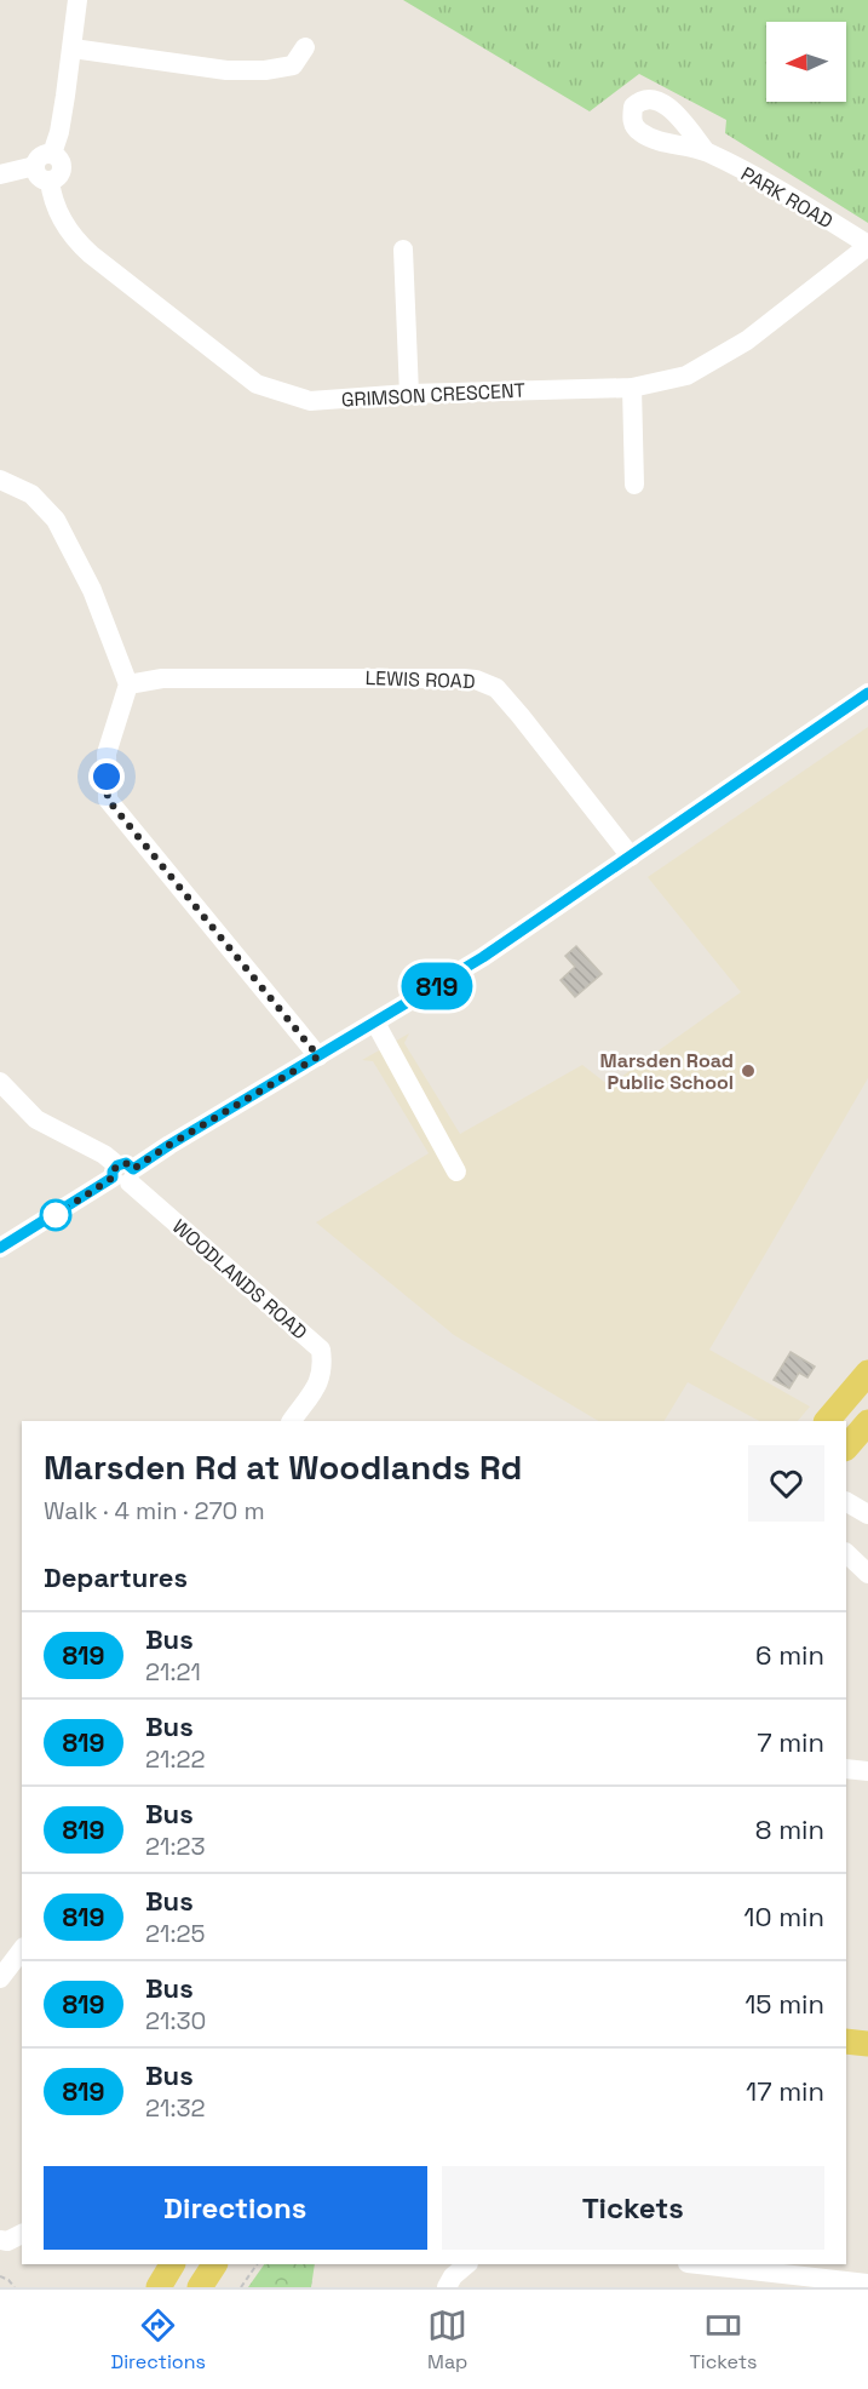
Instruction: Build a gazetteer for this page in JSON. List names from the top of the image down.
{
  "streets": {
    "street": [
      "PARK ROAD",
      "GRIMSON CRESCENT",
      "LEWIS ROAD",
      "WOODLANDS ROAD"
    ]
  },
  "crossings": [
    ["PARK ROAD", "GRIMSON CRESCENT"]
  ],
  "places": ["Marsden Road Public School"],
  "lines": ["bus line 819"],
  "north": "left",
  "page": {
    "on_map": "819",
    "heading": [
      ["Marsden Rd at Woodlands Rd", "Walk · 4 min · 270 m"],
      "Departures"
    ],
    "list": [
      {
        "mark": "819",
        "name": "Bus",
        "note": "21:21",
        "value": "6 min"
      },
      {
        "mark": "819",
        "name": "Bus",
        "note": "21:22",
        "value": "7 min"
      },
      {
        "mark": "819",
        "name": "Bus",
        "note": "21:23",
        "value": "8 min"
      },
      {
        "mark": "819",
        "name": "Bus",
        "note": "21:25",
        "value": "10 min"
      },
      {
        "mark": "819",
        "name": "Bus",
        "note": "21:30",
        "value": "15 min"
      },
      {
        "mark": "819",
        "name": "Bus",
        "note": "21:32",
        "value": "17 min"
      }
    ],
    "buttons": ["Directions", "Tickets"],
    "tabs": ["Directions", "Map", "Tickets"]
  }
}
